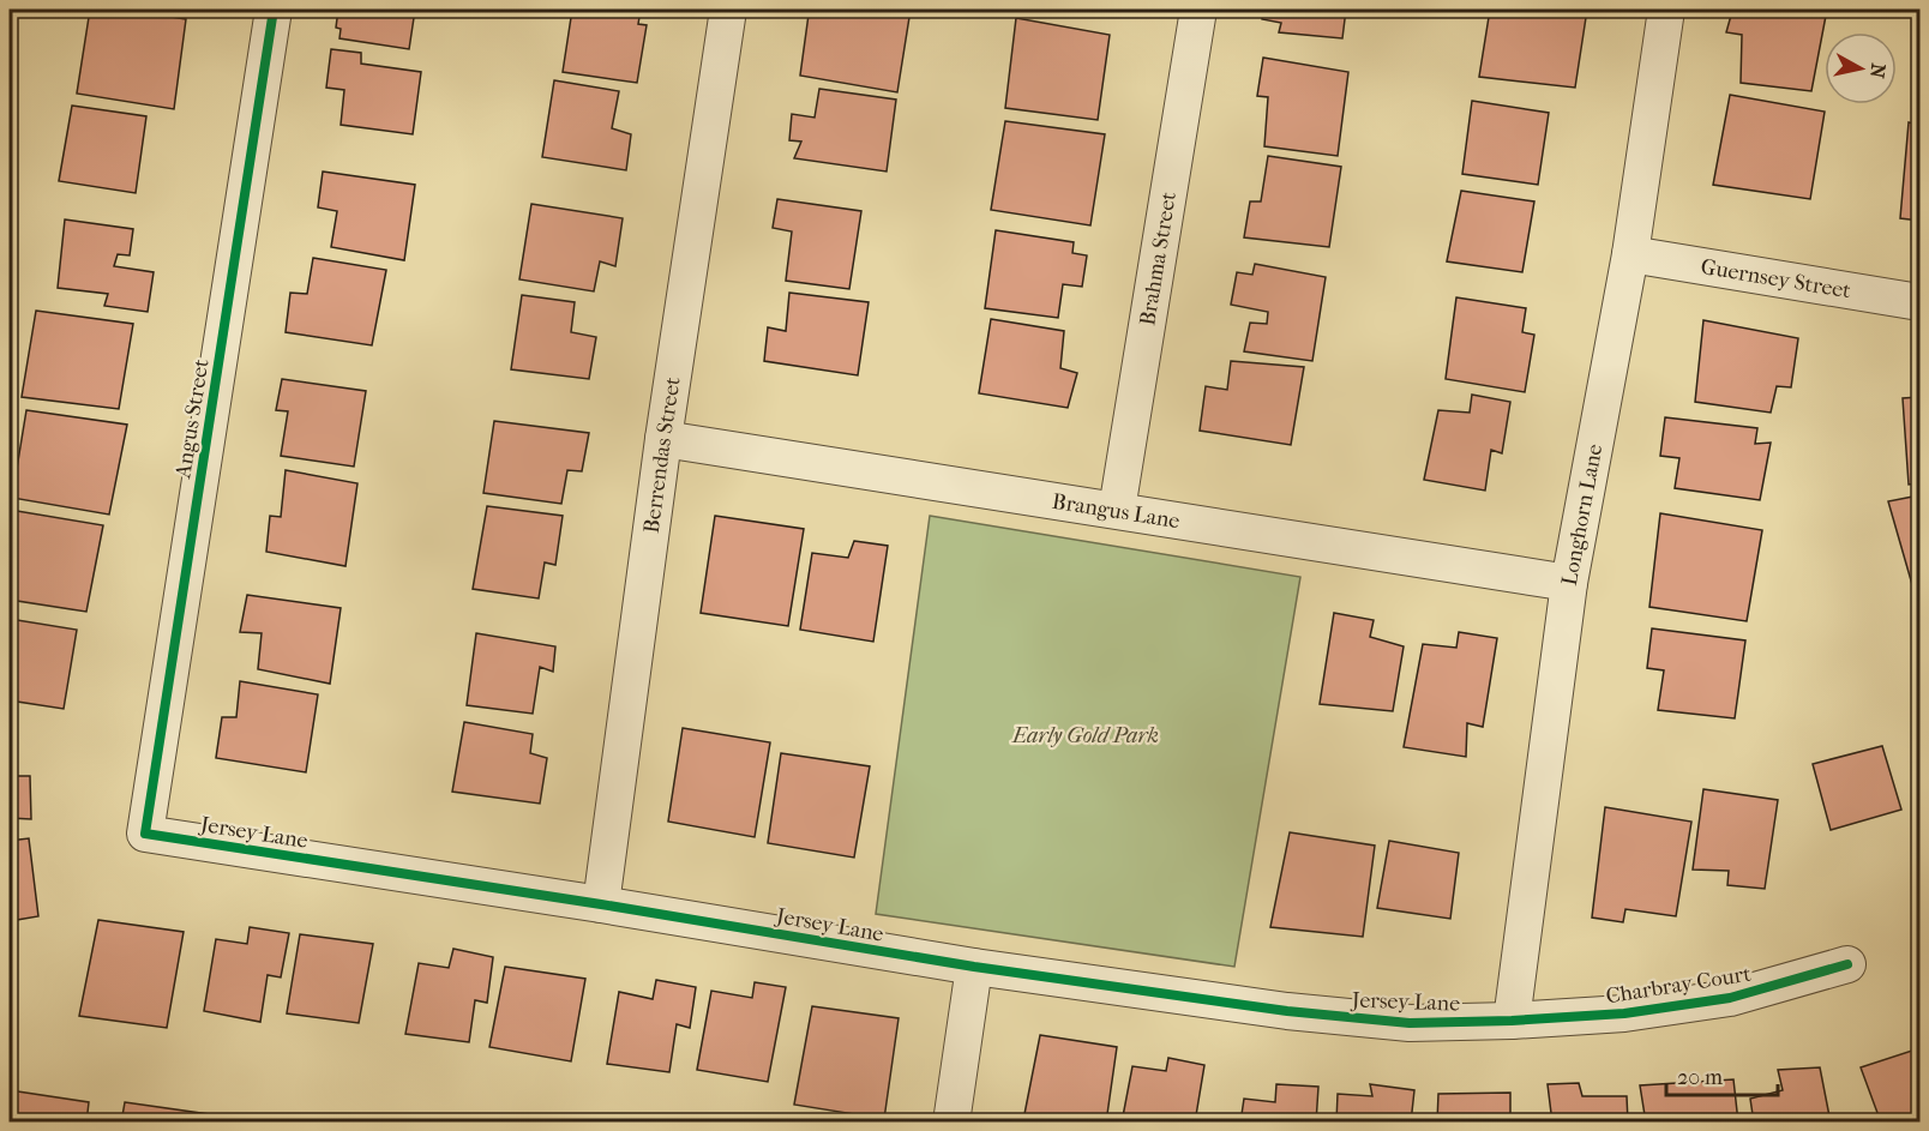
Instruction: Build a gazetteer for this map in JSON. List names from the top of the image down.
{
  "streets": {
    "street": [
      "Brahma Street",
      "Guernsey Street",
      "Angus Street",
      "Berrendas Street",
      "Brangus Lane",
      "Longhorn Lane",
      "Jersey Lane",
      "Charbray Court"
    ]
  },
  "crossings": [
    ["Brahma Street", "Brangus Lane"],
    ["Guernsey Street", "Longhorn Lane"],
    ["Angus Street", "Jersey Lane"],
    ["Berrendas Street", "Brangus Lane"],
    ["Berrendas Street", "Jersey Lane"],
    ["Brangus Lane", "Longhorn Lane"],
    ["Longhorn Lane", "Jersey Lane"],
    ["Longhorn Lane", "Charbray Court"],
    ["Jersey Lane", "Charbray Court"]
  ],
  "parks": ["Early Gold Park"],
  "scale_bar": "20 m",
  "north": "right"
}
